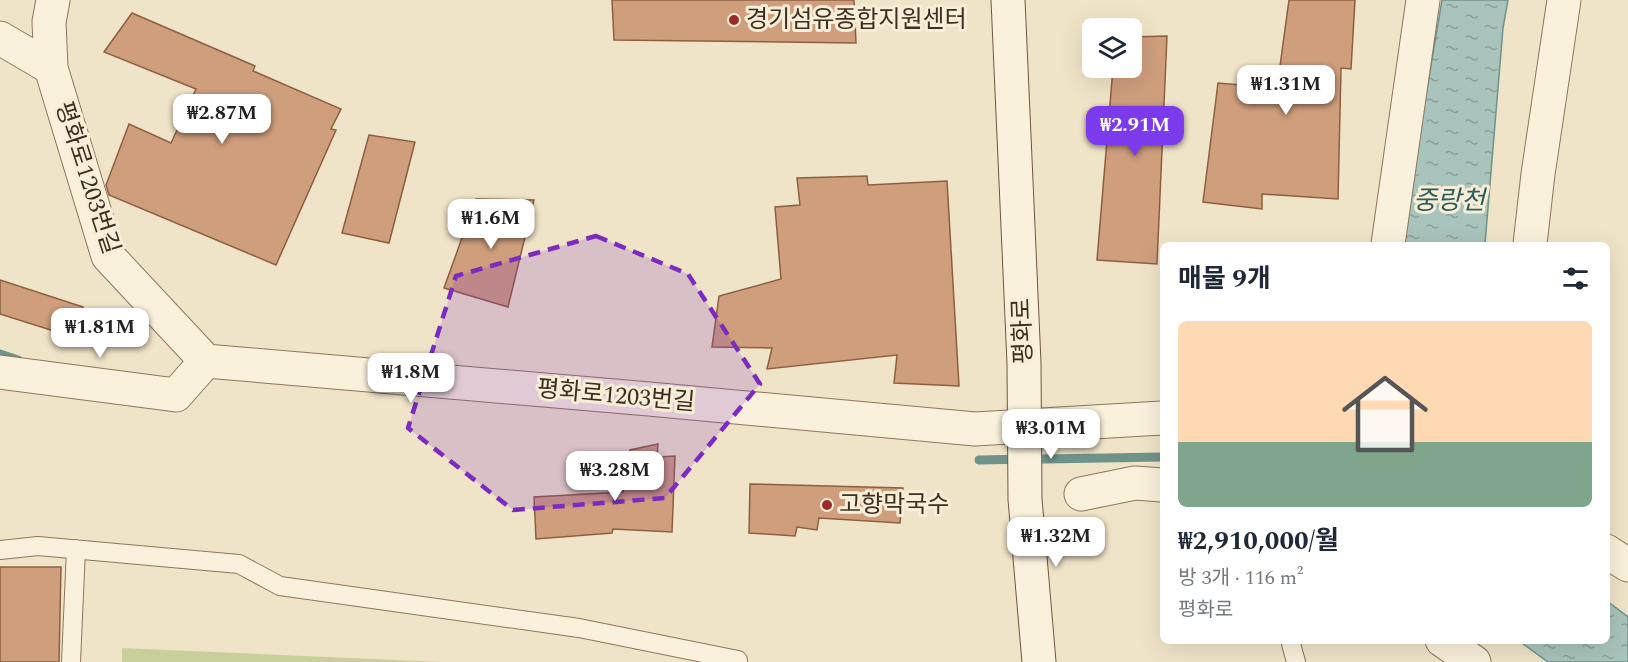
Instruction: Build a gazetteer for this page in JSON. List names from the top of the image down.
{
  "streets": {
    "street": ["평화로1203번길", "평화로"]
  },
  "crossings": [
    ["평화로1203번길", "평화로"]
  ],
  "water": ["중랑천"],
  "places": ["경기섬유종합지원센터", "고향막국수"],
  "page": {
    "price": [
      "₩1.31M",
      "₩2.87M",
      "₩2.91M",
      "₩1.6M",
      "₩1.81M",
      "₩1.8M",
      "₩3.01M",
      "₩3.28M",
      "₩1.32M"
    ],
    "heading": "매물 9개",
    "list": [
      {
        "name": "₩2,910,000/월",
        "note": "방 3개 · 116 m² · 평화로"
      }
    ]
  }
}
